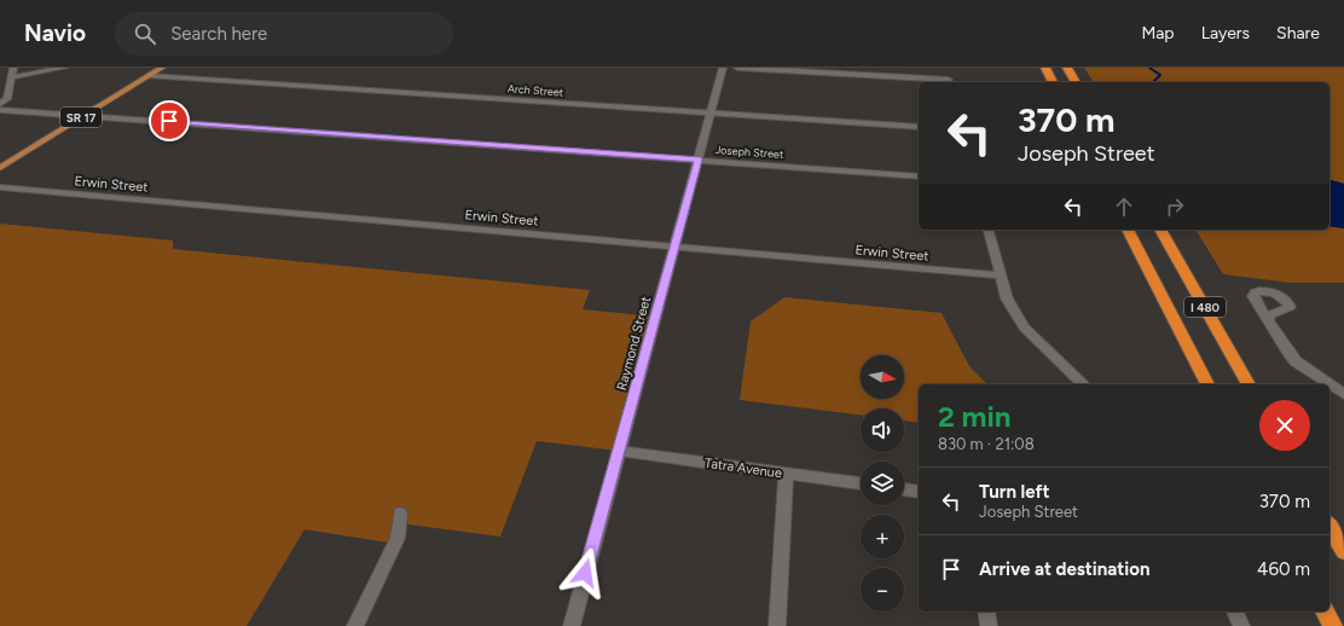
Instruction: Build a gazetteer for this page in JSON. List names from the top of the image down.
{
  "streets": {
    "highway": ["I 480"],
    "main road": ["SR 17"],
    "street": [
      "Arch Street",
      "Joseph Street",
      "Erwin Street",
      "Raymond Street",
      "Tatra Avenue"
    ]
  },
  "crossings": [
    ["Arch Street", "SR 17"],
    ["Arch Street", "Raymond Street"],
    ["SR 17", "Joseph Street"],
    ["Joseph Street", "Raymond Street"],
    ["Erwin Street", "Raymond Street"],
    ["Raymond Street", "Tatra Avenue"]
  ],
  "north": "right",
  "page": {
    "header": "Navio",
    "search": "Search here",
    "nav": ["Map", "Layers", "Share"],
    "turn": ["370 m", "Joseph Street"],
    "map_buttons": ["+", "−"],
    "heading": ["2 min", "830 m · 21:08"],
    "list": [
      {
        "name": "Turn left",
        "note": "Joseph Street",
        "value": "370 m"
      },
      {
        "name": "Arrive at destination",
        "value": "460 m"
      }
    ]
  }
}
